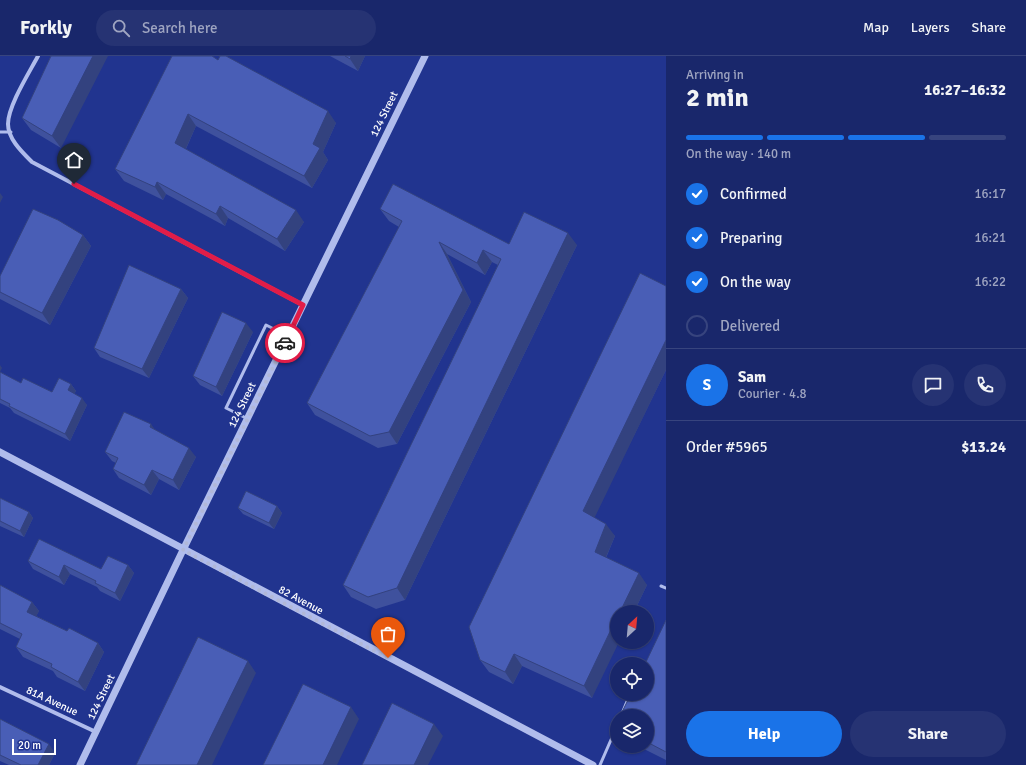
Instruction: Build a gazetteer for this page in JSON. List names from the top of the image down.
{
  "streets": {
    "street": ["124 Street", "82 Avenue", "81A Avenue"]
  },
  "crossings": [
    ["124 Street", "82 Avenue"],
    ["124 Street", "81A Avenue"]
  ],
  "scale_bar": "20 m",
  "north": "top right",
  "page": {
    "header": "Forkly",
    "search": "Search here",
    "nav": ["Map", "Layers", "Share"],
    "heading": ["2 min", "Arriving in", "16:27–16:32"],
    "panel": [
      "Sam",
      "Courier · 4.8",
      "Order #5965",
      "$13.24"
    ],
    "bar": "On the way · 140 m",
    "list": [
      ["Confirmed", "16:17"],
      ["Preparing", "16:21"],
      ["On the way", "16:22"],
      "Delivered"
    ],
    "round": "S",
    "buttons": ["Help", "Share"],
    "scale": "20 m"
  }
}
